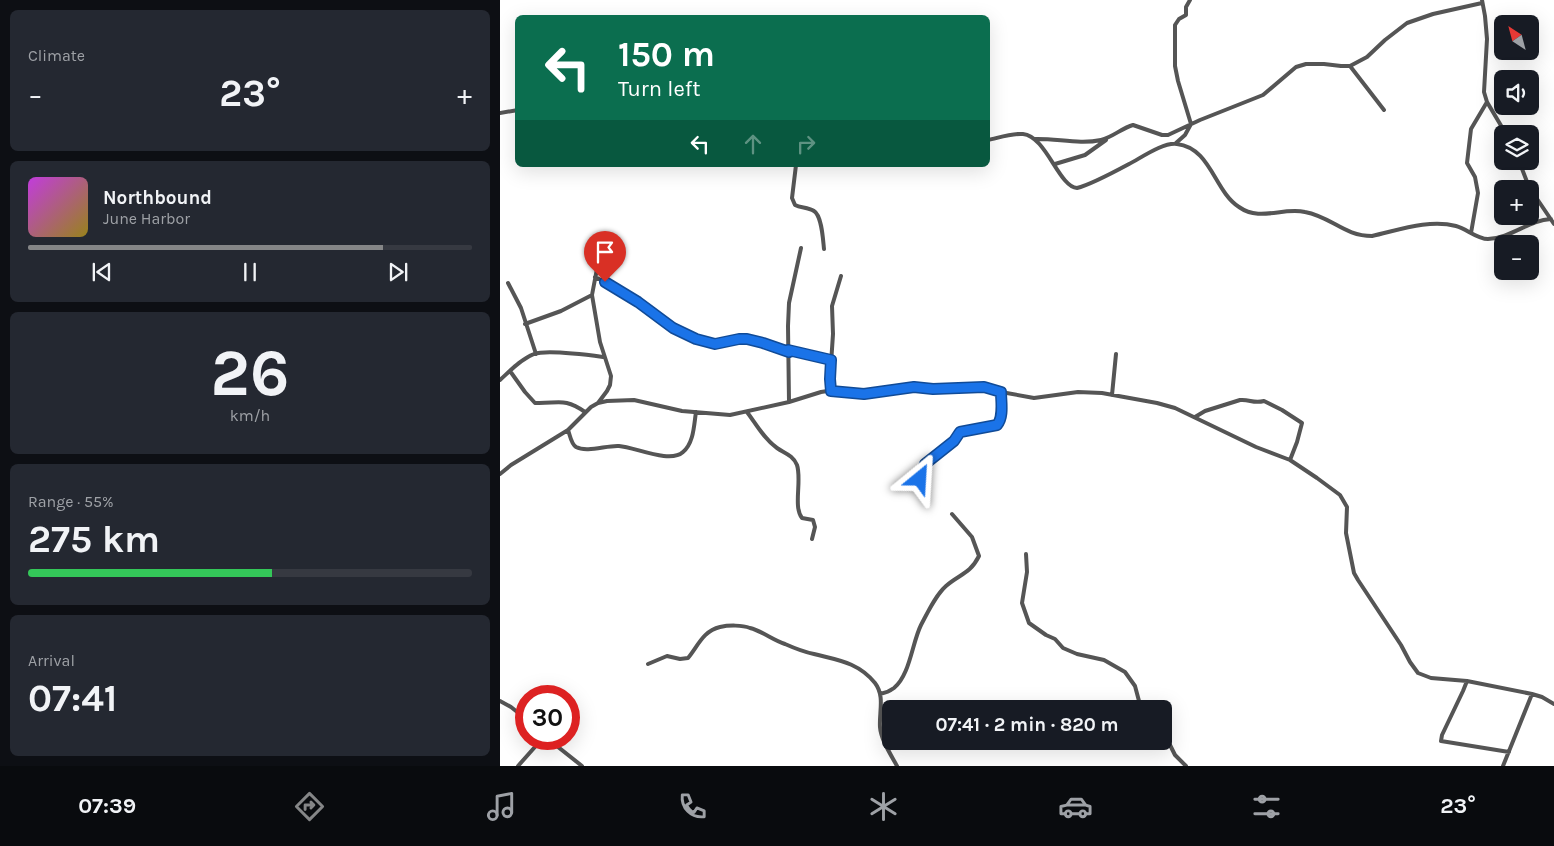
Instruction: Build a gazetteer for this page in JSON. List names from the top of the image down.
{
  "north": "top left",
  "page": {
    "tile": [
      "Climate",
      ["26", "km/h"],
      ["Range · 55%", "275 km"],
      ["Arrival", "07:41"]
    ],
    "map_buttons": ["+", "−"],
    "turn": ["150 m", "Turn left"],
    "heat": ["−", "23°", "+"],
    "song": ["Northbound", "June Harbor"],
    "limit": "30",
    "trip": "07:41 · 2 min · 820 m",
    "tabs": ["07:39", "23°"]
  }
}
